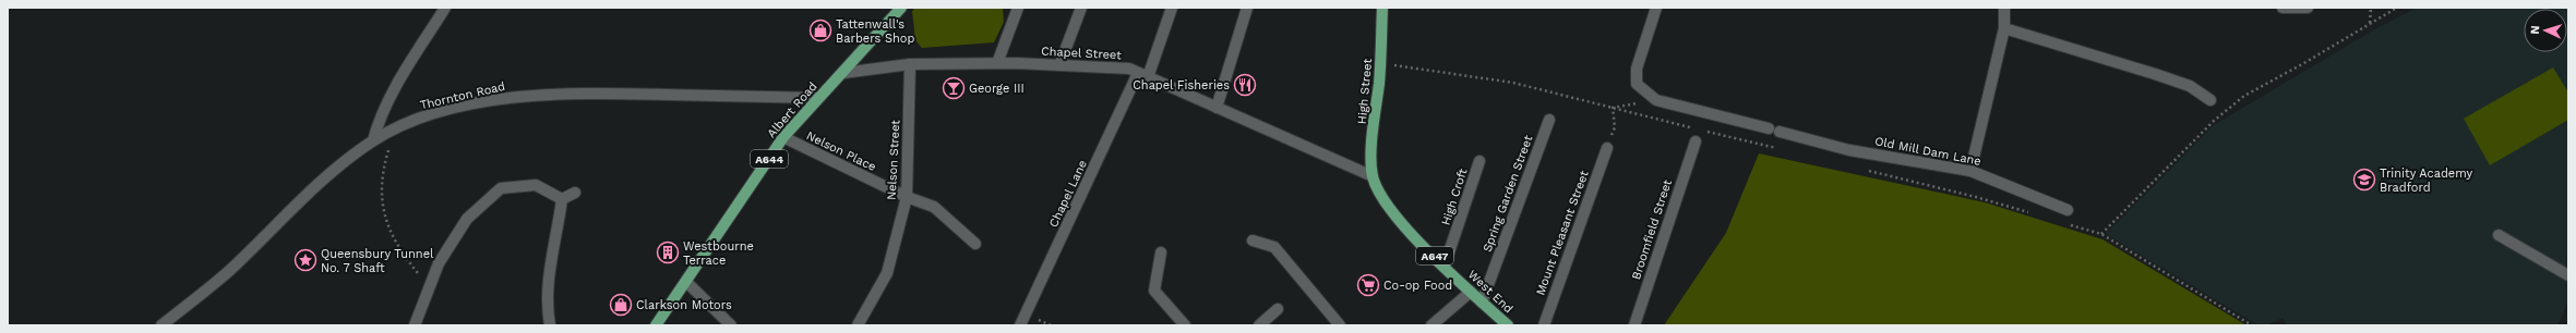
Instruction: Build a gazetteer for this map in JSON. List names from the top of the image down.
{
  "streets": {
    "main road": [
      "High Street",
      "Albert Road",
      "A644",
      "A647",
      "West End"
    ],
    "street": [
      "Chapel Street",
      "Thornton Road",
      "Nelson Place",
      "Old Mill Dam Lane",
      "Nelson Street",
      "Chapel Lane",
      "Spring Garden Street",
      "High Croft",
      "Broomfield Street",
      "Mount Pleasant Street"
    ]
  },
  "crossings": [
    ["Chapel Street", "High Street"],
    ["Chapel Street", "Albert Road"],
    ["Chapel Street", "Nelson Street"],
    ["Chapel Street", "Chapel Lane"],
    ["Chapel Street", "West End"],
    ["High Street", "West End"],
    ["Thornton Road", "Albert Road"],
    ["Albert Road", "Nelson Place"],
    ["Nelson Place", "Nelson Street"],
    ["Spring Garden Street", "West End"],
    ["High Croft", "West End"]
  ],
  "places": {
    "shop": ["Tattenwall's Barbers Shop", "Clarkson Motors"],
    "restaurant": ["Chapel Fisheries"],
    "bar": ["George III"],
    "school or university": ["Trinity Academy Bradford"],
    "building": ["Westbourne Terrace"],
    "place": ["Queensbury Tunnel No. 7 Shaft"],
    "supermarket": ["Co-op Food"]
  },
  "north": "left"
}
